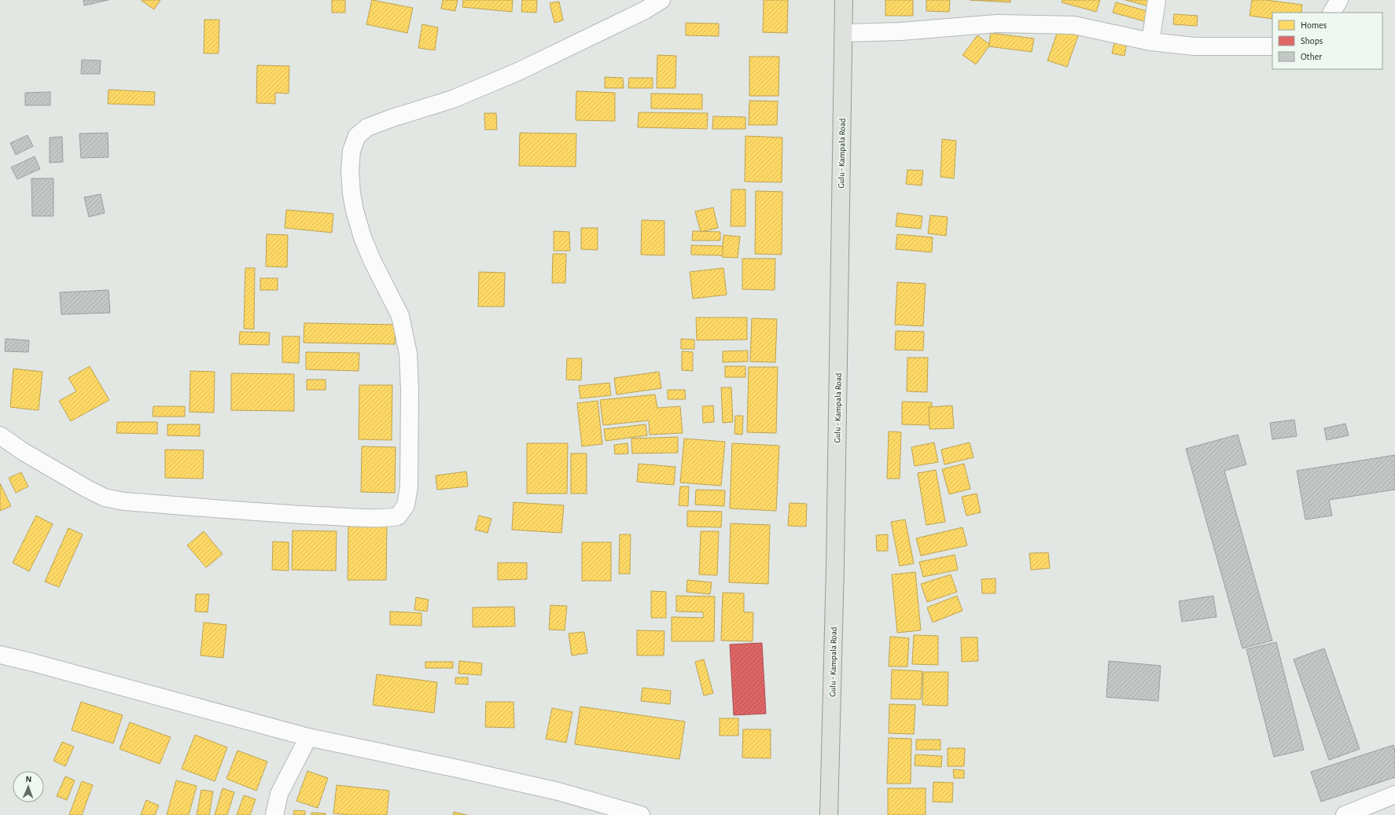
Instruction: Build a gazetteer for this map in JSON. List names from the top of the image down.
{
  "streets": {
    "main road": ["Gulu - Kampala Road"]
  },
  "legend": ["Homes", "Shops", "Other"],
  "north": "top"
}
